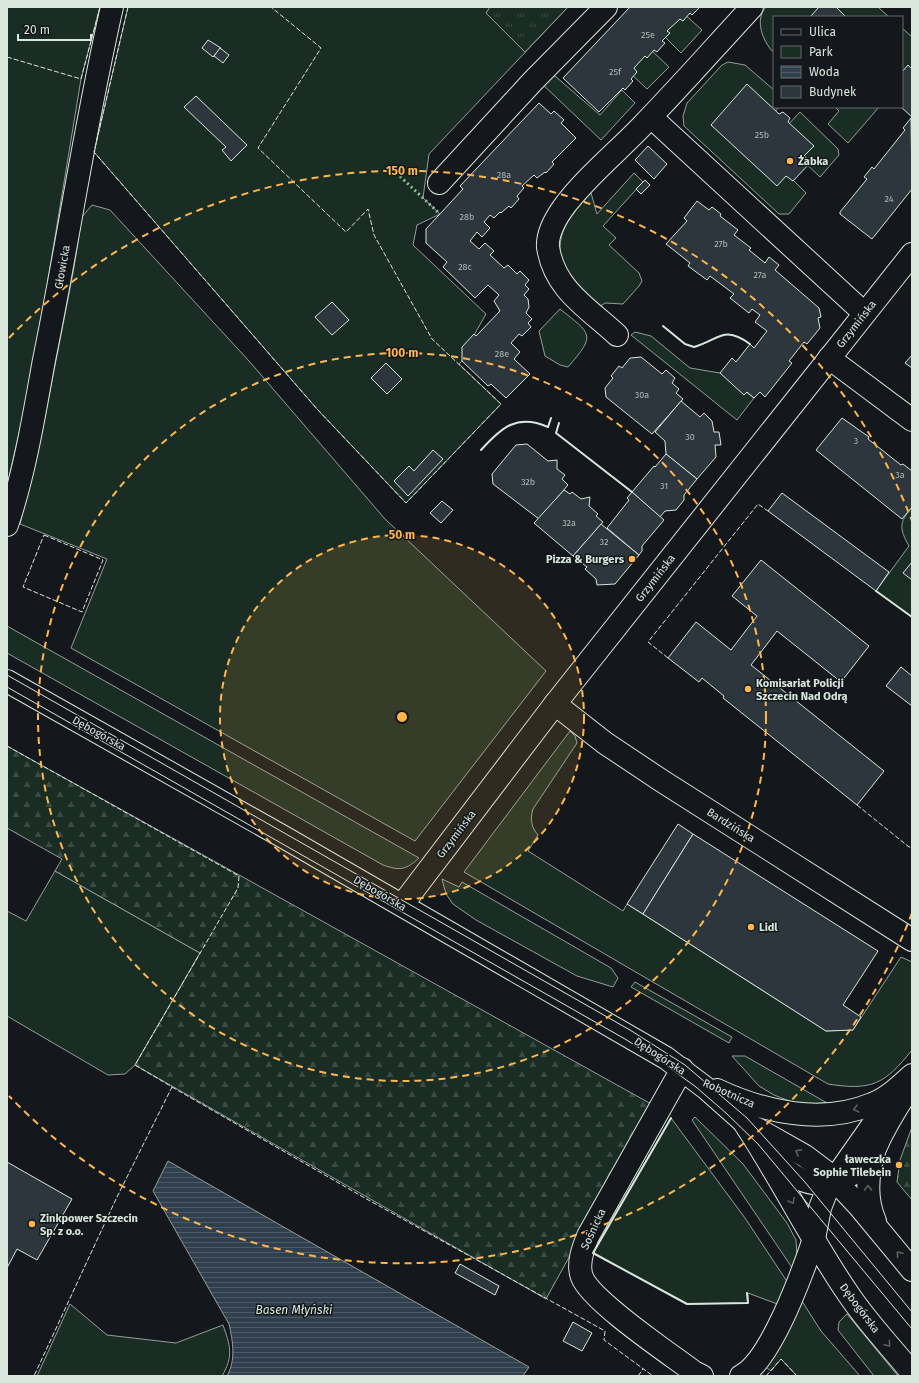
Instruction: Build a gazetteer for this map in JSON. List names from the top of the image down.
{
  "streets": {
    "street": [
      "Głowicka",
      "Grzymińska",
      "Dębogórska",
      "Bardzińska",
      "Robotnicza",
      "Sośnicka"
    ]
  },
  "crossings": [
    ["Grzymińska", "Dębogórska"],
    ["Grzymińska", "Bardzińska"],
    ["Dębogórska", "Robotnicza"],
    ["Dębogórska", "Sośnicka"],
    ["Robotnicza", "Sośnicka"]
  ],
  "one_way": ["Robotnicza"],
  "water": ["Basen Młyński"],
  "places": [
    "Żabka",
    "Pizza & Burgers",
    "Komisariat Policji Szczecin Nad Odrą",
    "Lidl",
    "ławeczka Sophie Tilebein",
    "Zinkpower Szczecin Sp. z o.o."
  ],
  "house_numbers": [
    "25e",
    "25f",
    "25b",
    "28a",
    "24",
    "28b",
    "27b",
    "28c",
    "27a",
    "28e",
    "30a",
    "30",
    "3",
    "3a",
    "32b",
    "31",
    "32a",
    "32"
  ],
  "legend": [
    "Ulica",
    "Park",
    "Woda",
    "Budynek"
  ],
  "scale_bar": "20 m",
  "rings": ["150 m", "100 m", "50 m"]
}
